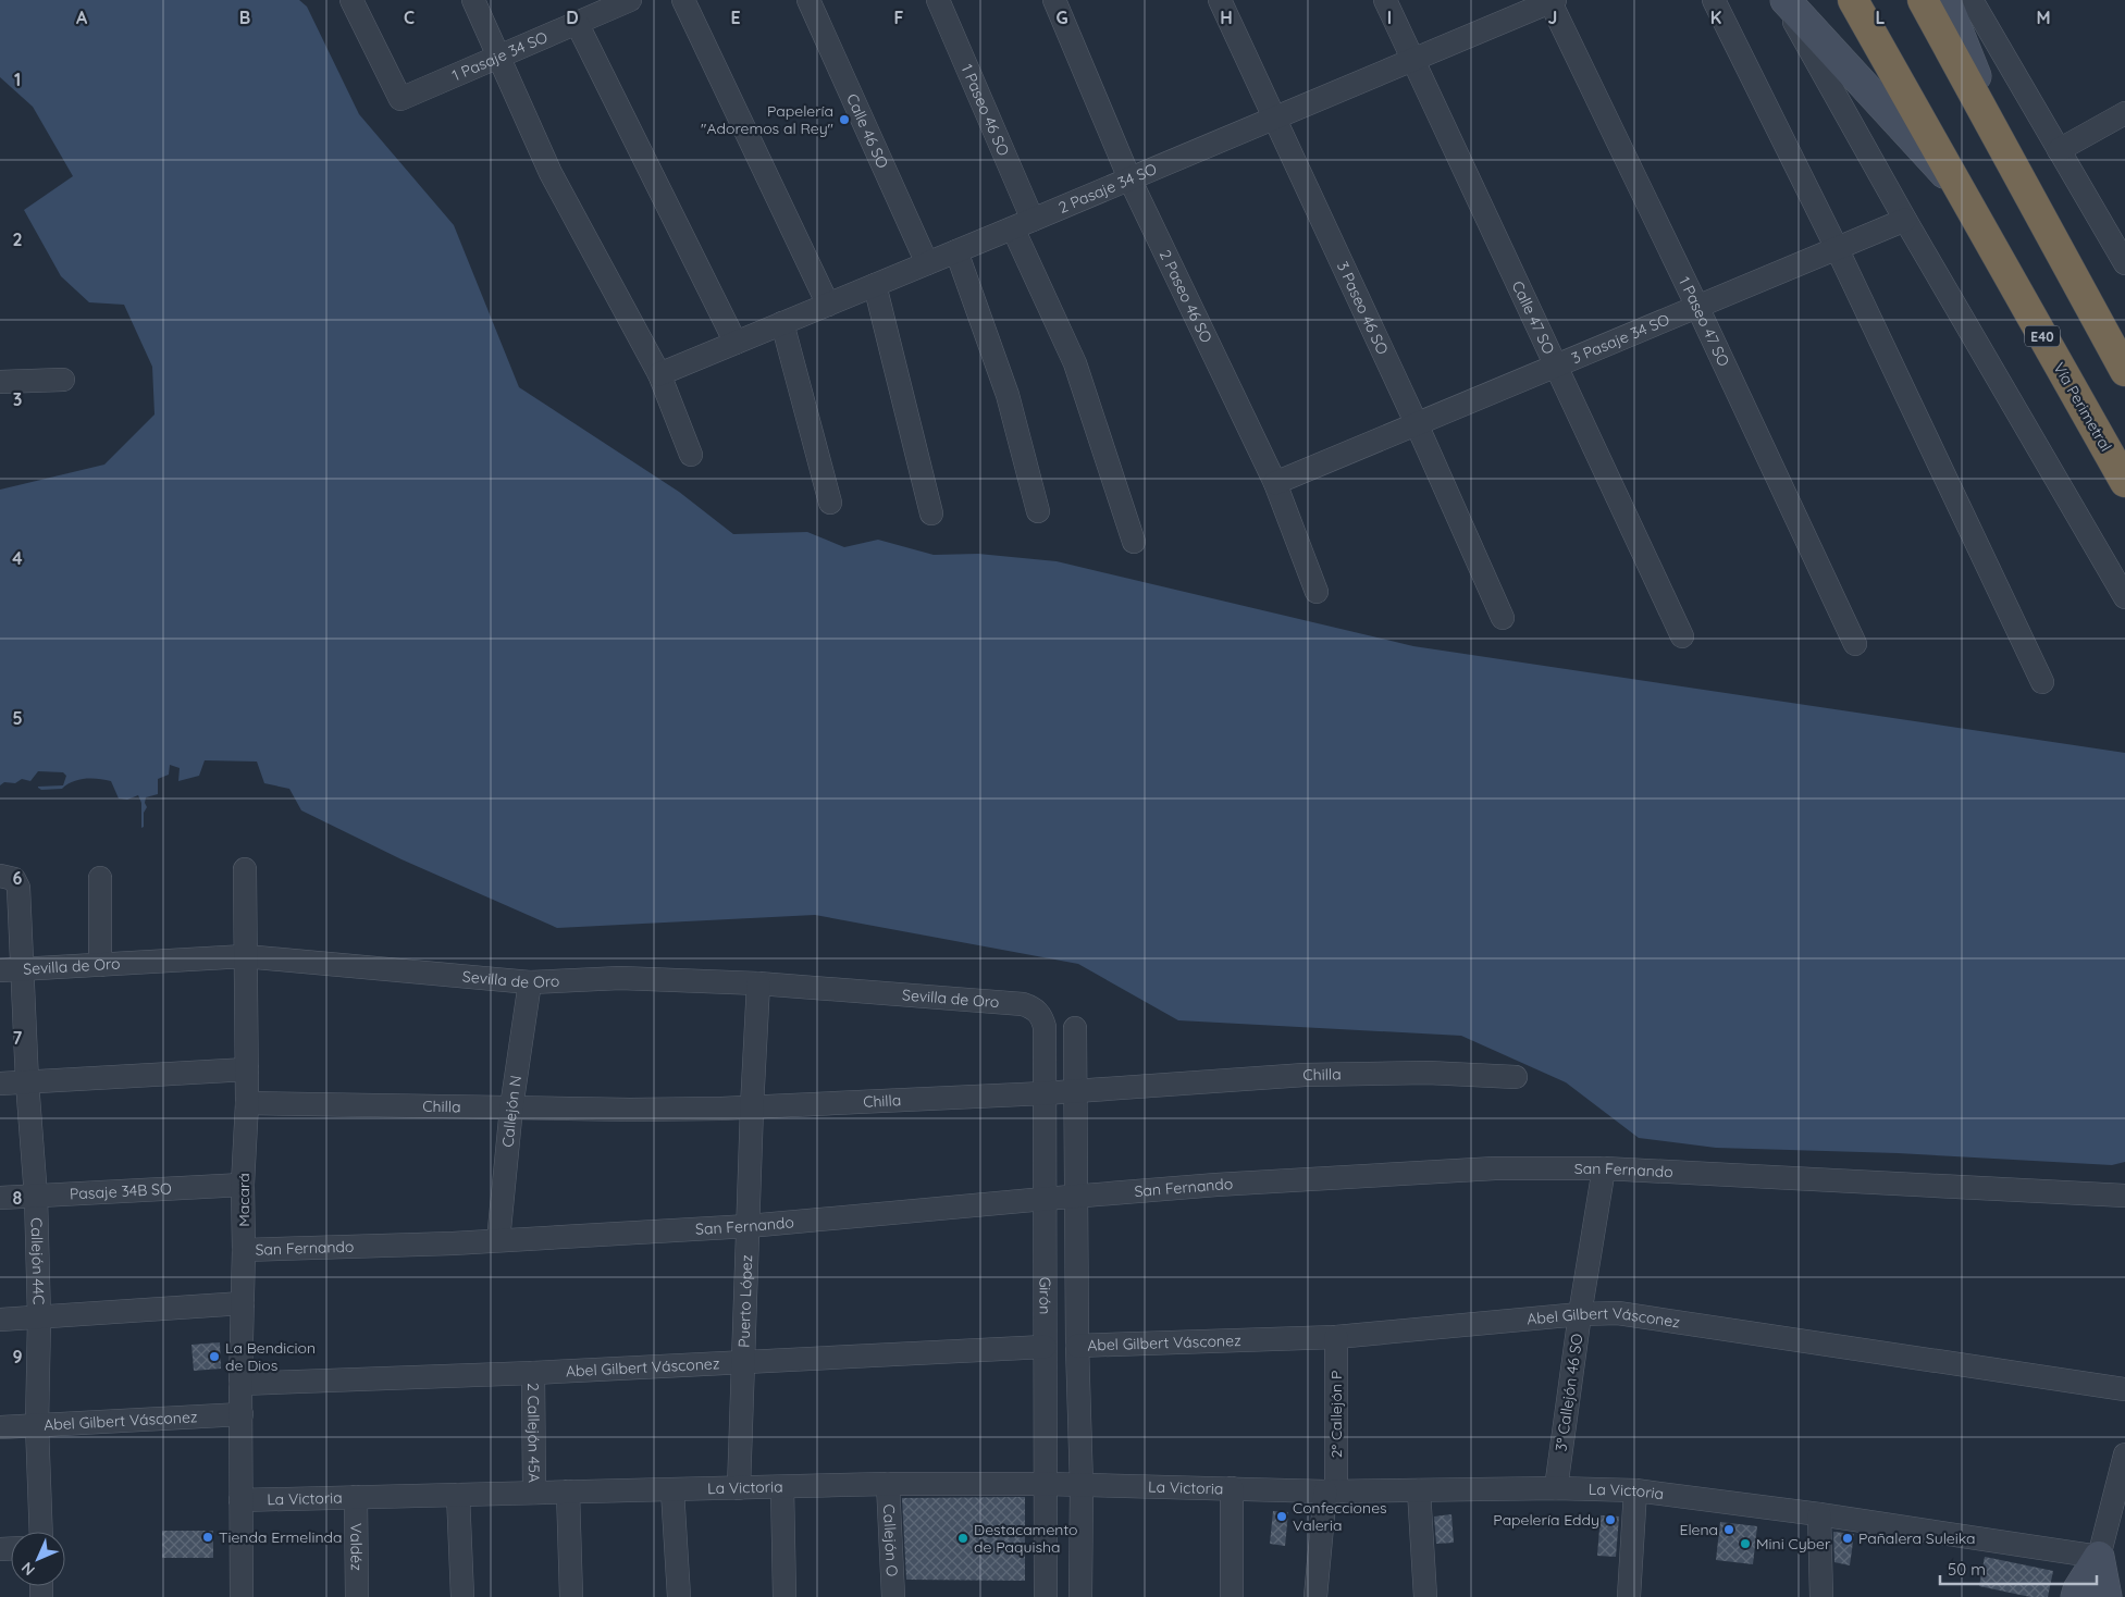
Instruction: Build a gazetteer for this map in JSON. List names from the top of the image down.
{
  "streets": {
    "highway": ["E40", "Vía Perimetral"],
    "street": [
      "1 Pasaje 34 SO",
      "1 Paseo 46 SO",
      "Calle 46 SO",
      "2 Pasaje 34 SO",
      "2 Paseo 46 SO",
      "3 Paseo 46 SO",
      "Calle 47 SO",
      "1 Paseo 47 SO",
      "3 Pasaje 34 SO",
      "Sevilla de Oro",
      "Chilla",
      "Callejón N",
      "San Fernando",
      "Pasaje 34B SO",
      "Macará",
      "Callejón 44C",
      "Girón",
      "Puerto López",
      "Abel Gilbert Vásconez",
      "3º Callejón 46 SO",
      "2° Callejón P",
      "2 Callejón 45A",
      "La Victoria",
      "Callejón O",
      "Valdéz"
    ]
  },
  "crossings": [
    ["1 Paseo 46 SO", "2 Pasaje 34 SO"],
    ["Calle 46 SO", "2 Pasaje 34 SO"],
    ["2 Pasaje 34 SO", "2 Paseo 46 SO"],
    ["2 Pasaje 34 SO", "3 Paseo 46 SO"],
    ["2 Pasaje 34 SO", "Calle 47 SO"],
    ["2 Pasaje 34 SO", "1 Paseo 47 SO"],
    ["2 Paseo 46 SO", "3 Pasaje 34 SO"],
    ["3 Paseo 46 SO", "3 Pasaje 34 SO"],
    ["Calle 47 SO", "3 Pasaje 34 SO"],
    ["1 Paseo 47 SO", "3 Pasaje 34 SO"],
    ["Sevilla de Oro", "Callejón N"],
    ["Sevilla de Oro", "Macará"],
    ["Sevilla de Oro", "Callejón 44C"],
    ["Sevilla de Oro", "Girón"],
    ["Sevilla de Oro", "Puerto López"],
    ["Chilla", "Callejón N"],
    ["Chilla", "Macará"],
    ["Chilla", "Girón"],
    ["Chilla", "Puerto López"],
    ["Callejón N", "San Fernando"],
    ["San Fernando", "Macará"],
    ["San Fernando", "Girón"],
    ["San Fernando", "Puerto López"],
    ["San Fernando", "3º Callejón 46 SO"],
    ["Pasaje 34B SO", "Macará"],
    ["Pasaje 34B SO", "Callejón 44C"],
    ["Macará", "Abel Gilbert Vásconez"],
    ["Macará", "La Victoria"],
    ["Callejón 44C", "Abel Gilbert Vásconez"],
    ["Girón", "Abel Gilbert Vásconez"],
    ["Girón", "La Victoria"],
    ["Puerto López", "Abel Gilbert Vásconez"],
    ["Puerto López", "La Victoria"],
    ["Abel Gilbert Vásconez", "3º Callejón 46 SO"],
    ["Abel Gilbert Vásconez", "2° Callejón P"],
    ["Abel Gilbert Vásconez", "2 Callejón 45A"],
    ["3º Callejón 46 SO", "La Victoria"],
    ["2° Callejón P", "La Victoria"],
    ["2 Callejón 45A", "La Victoria"],
    ["La Victoria", "Callejón O"],
    ["La Victoria", "Valdéz"]
  ],
  "places": [
    "Papelería \"Adoremos al Rey\"",
    "La Bendicion de Dios",
    "Confecciones Valeria",
    "Papelería Eddy",
    "Elena",
    "Tienda Ermelinda",
    "Destacamento de Paquisha",
    "Pañalera Suleika",
    "Mini Cyber"
  ],
  "scale_bar": "50 m",
  "north": "bottom left",
  "grid": {
    "columns": [
      "A",
      "B",
      "C",
      "D",
      "E",
      "F",
      "G",
      "H",
      "I",
      "J",
      "K",
      "L",
      "M"
    ],
    "rows": [
      "1",
      "2",
      "3",
      "4",
      "5",
      "6",
      "7",
      "8",
      "9"
    ]
  }
}
